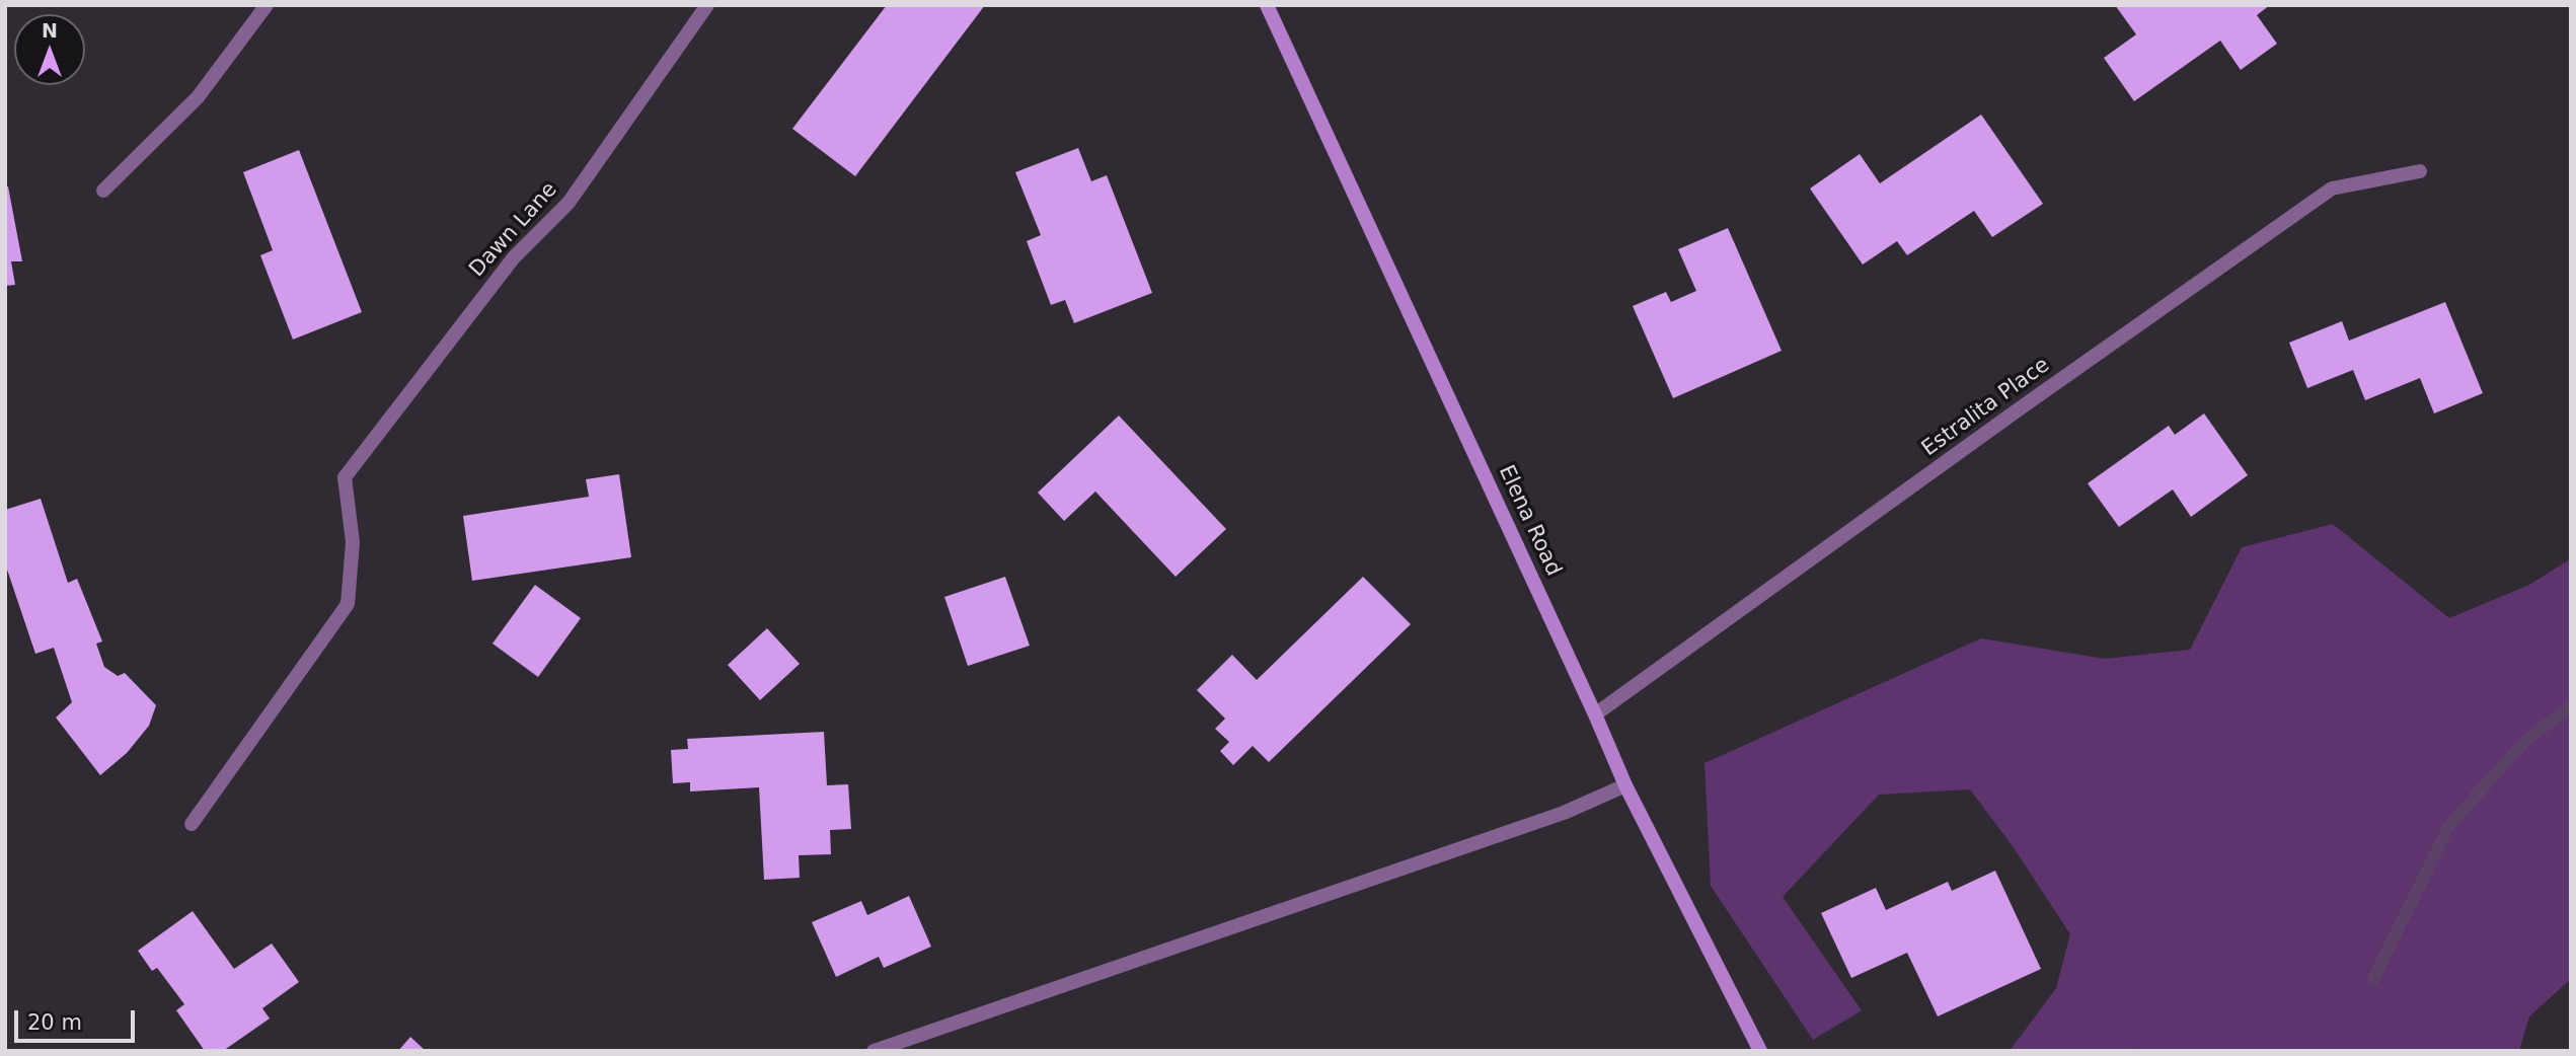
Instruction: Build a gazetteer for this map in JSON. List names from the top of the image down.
{
  "streets": {
    "street": ["Dawn Lane", "Estralita Place", "Elena Road"]
  },
  "crossings": [
    ["Estralita Place", "Elena Road"]
  ],
  "scale_bar": "20 m",
  "north": "top"
}
